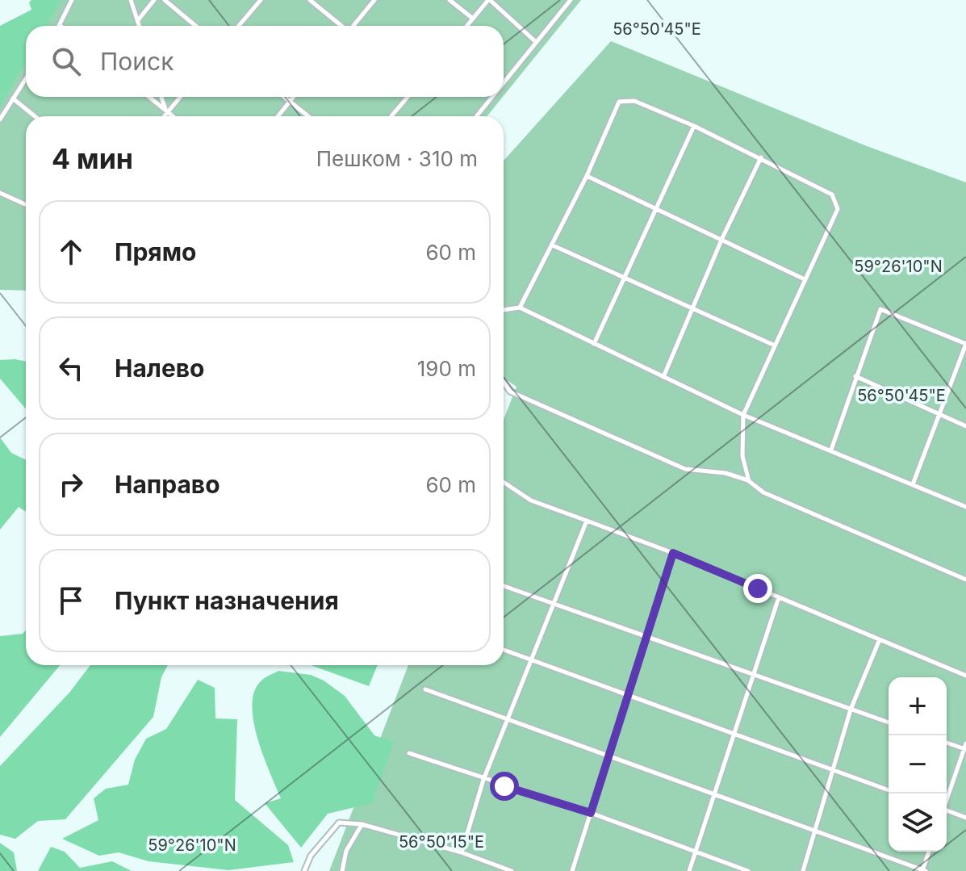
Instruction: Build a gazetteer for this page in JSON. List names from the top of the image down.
{
  "page": {
    "search": "Поиск",
    "heading": ["4 мин", "Пешком · 310 m"],
    "list": [
      ["Прямо", "60 m"],
      ["Налево", "190 m"],
      ["Направо", "60 m"],
      "Пункт назначения"
    ],
    "map_buttons": ["+", "−"]
  },
  "coordinates": ["56°50'45\"E", "59°26'10\"N", "56°50'15\"E"]
}
